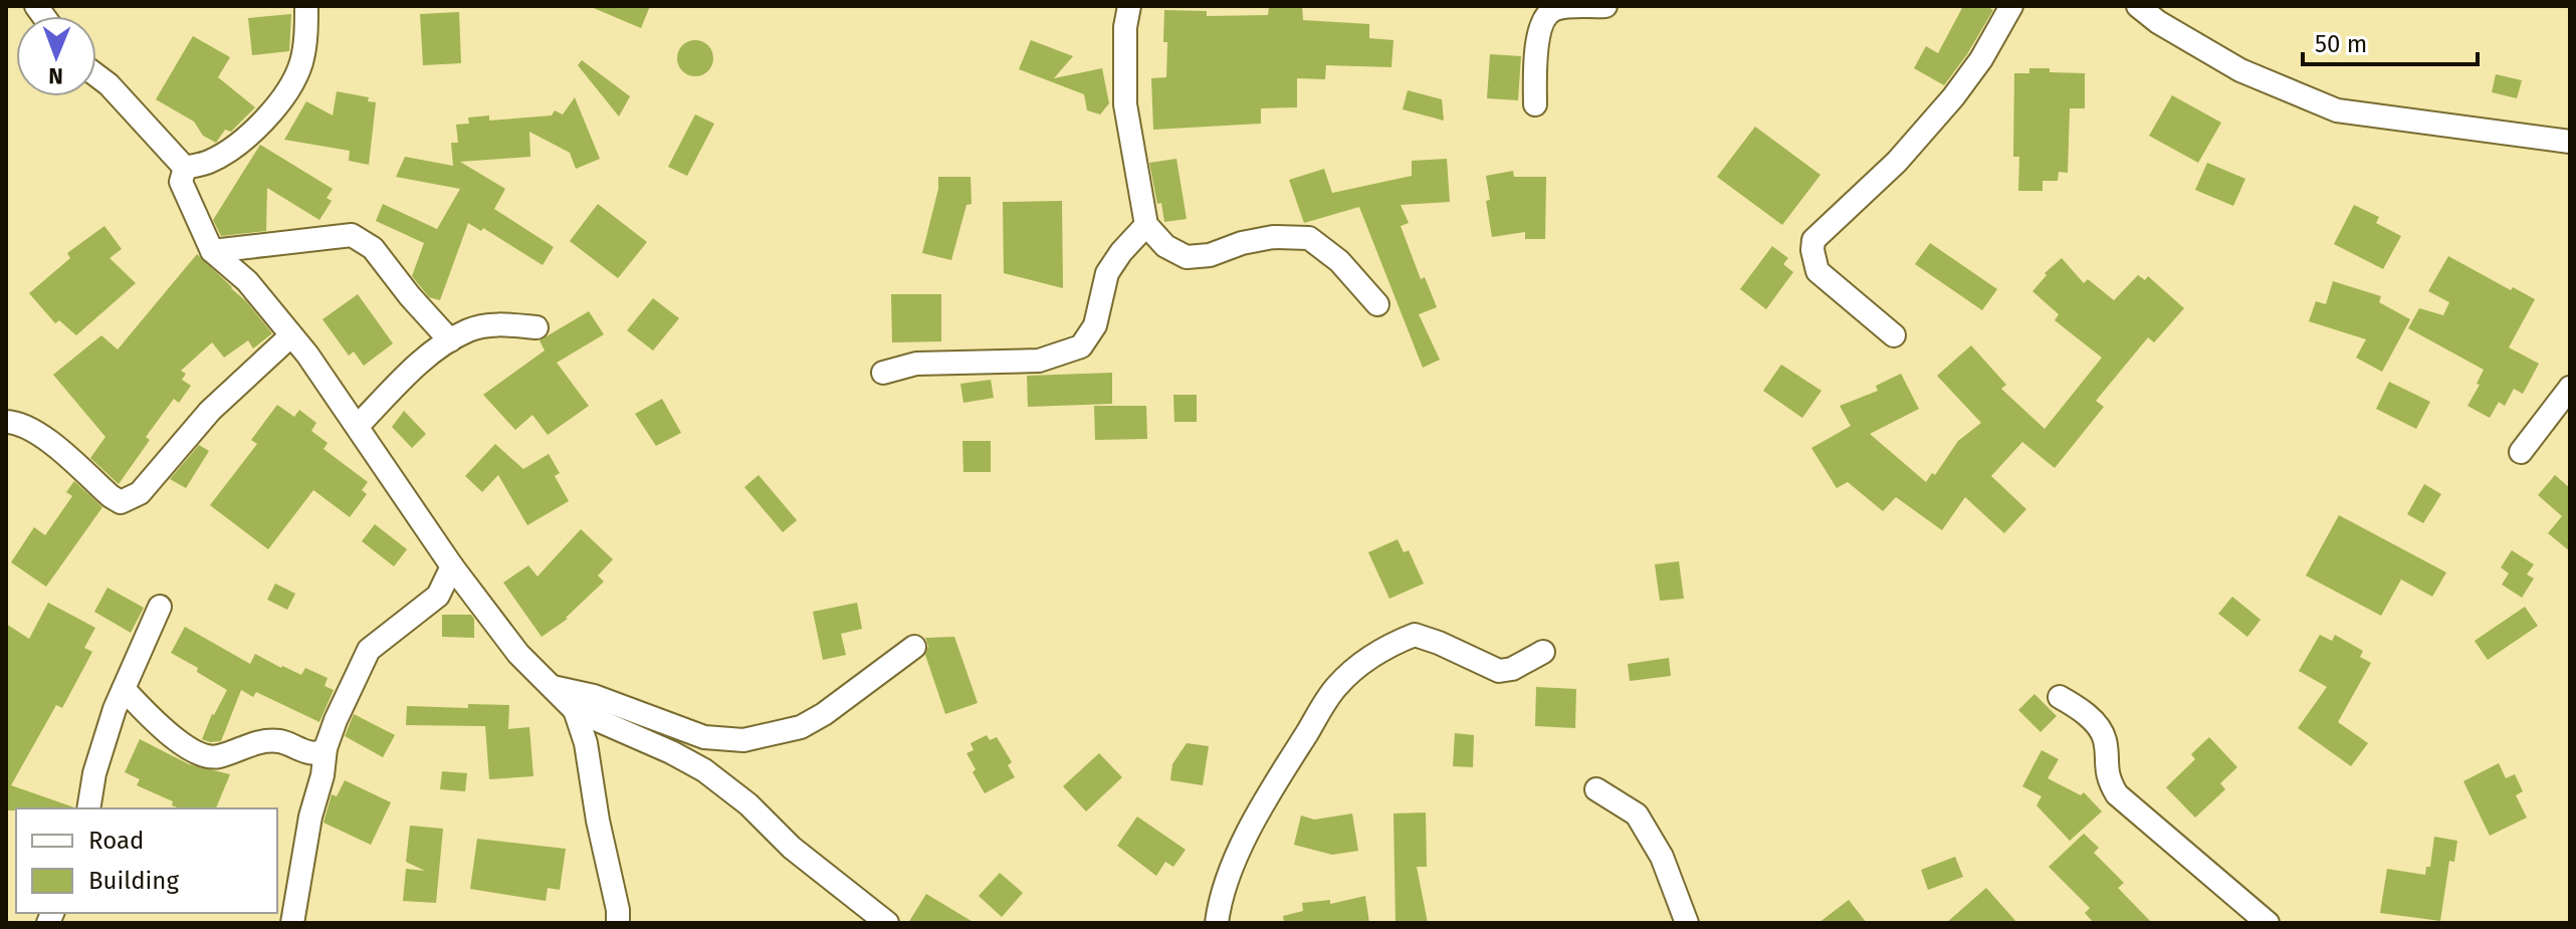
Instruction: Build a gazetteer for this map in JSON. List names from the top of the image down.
{
  "legend": ["Road", "Building"],
  "scale_bar": "50 m",
  "north": "bottom"
}
